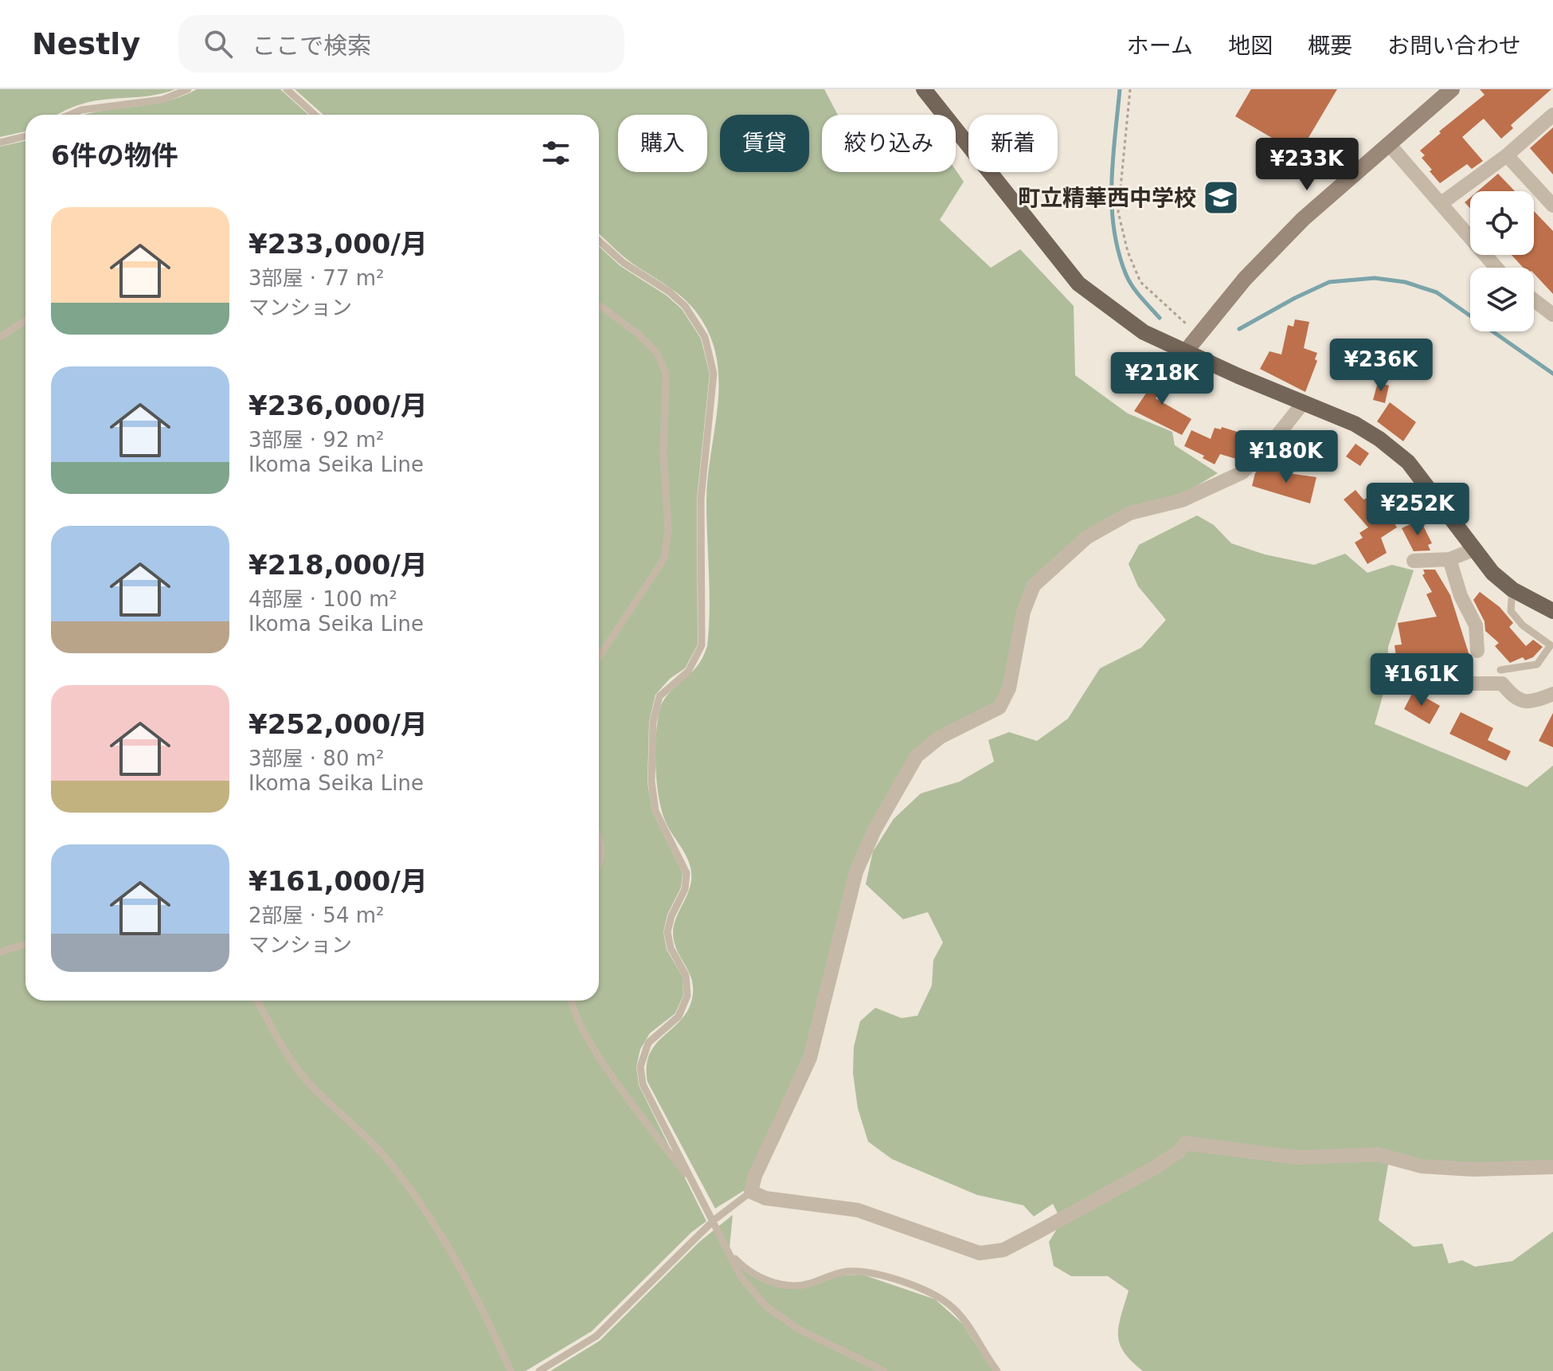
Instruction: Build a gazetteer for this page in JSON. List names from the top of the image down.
{
  "places": {
    "school or university": ["町立精華西中学校"]
  },
  "page": {
    "header": "Nestly",
    "search": "ここで検索",
    "nav": [
      "ホーム",
      "地図",
      "概要",
      "お問い合わせ"
    ],
    "chip": [
      "購入",
      "賃貸",
      "絞り込み",
      "新着"
    ],
    "heading": "6件の物件",
    "price": [
      "¥233K",
      "¥236K",
      "¥218K",
      "¥180K",
      "¥252K",
      "¥161K"
    ],
    "list": [
      {
        "name": "¥233,000/月",
        "note": "3部屋 · 77 m² · マンション"
      },
      {
        "name": "¥236,000/月",
        "note": "3部屋 · 92 m² · Ikoma Seika Line"
      },
      {
        "name": "¥218,000/月",
        "note": "4部屋 · 100 m² · Ikoma Seika Line"
      },
      {
        "name": "¥252,000/月",
        "note": "3部屋 · 80 m² · Ikoma Seika Line"
      },
      {
        "name": "¥161,000/月",
        "note": "2部屋 · 54 m² · マンション"
      }
    ]
  }
}
